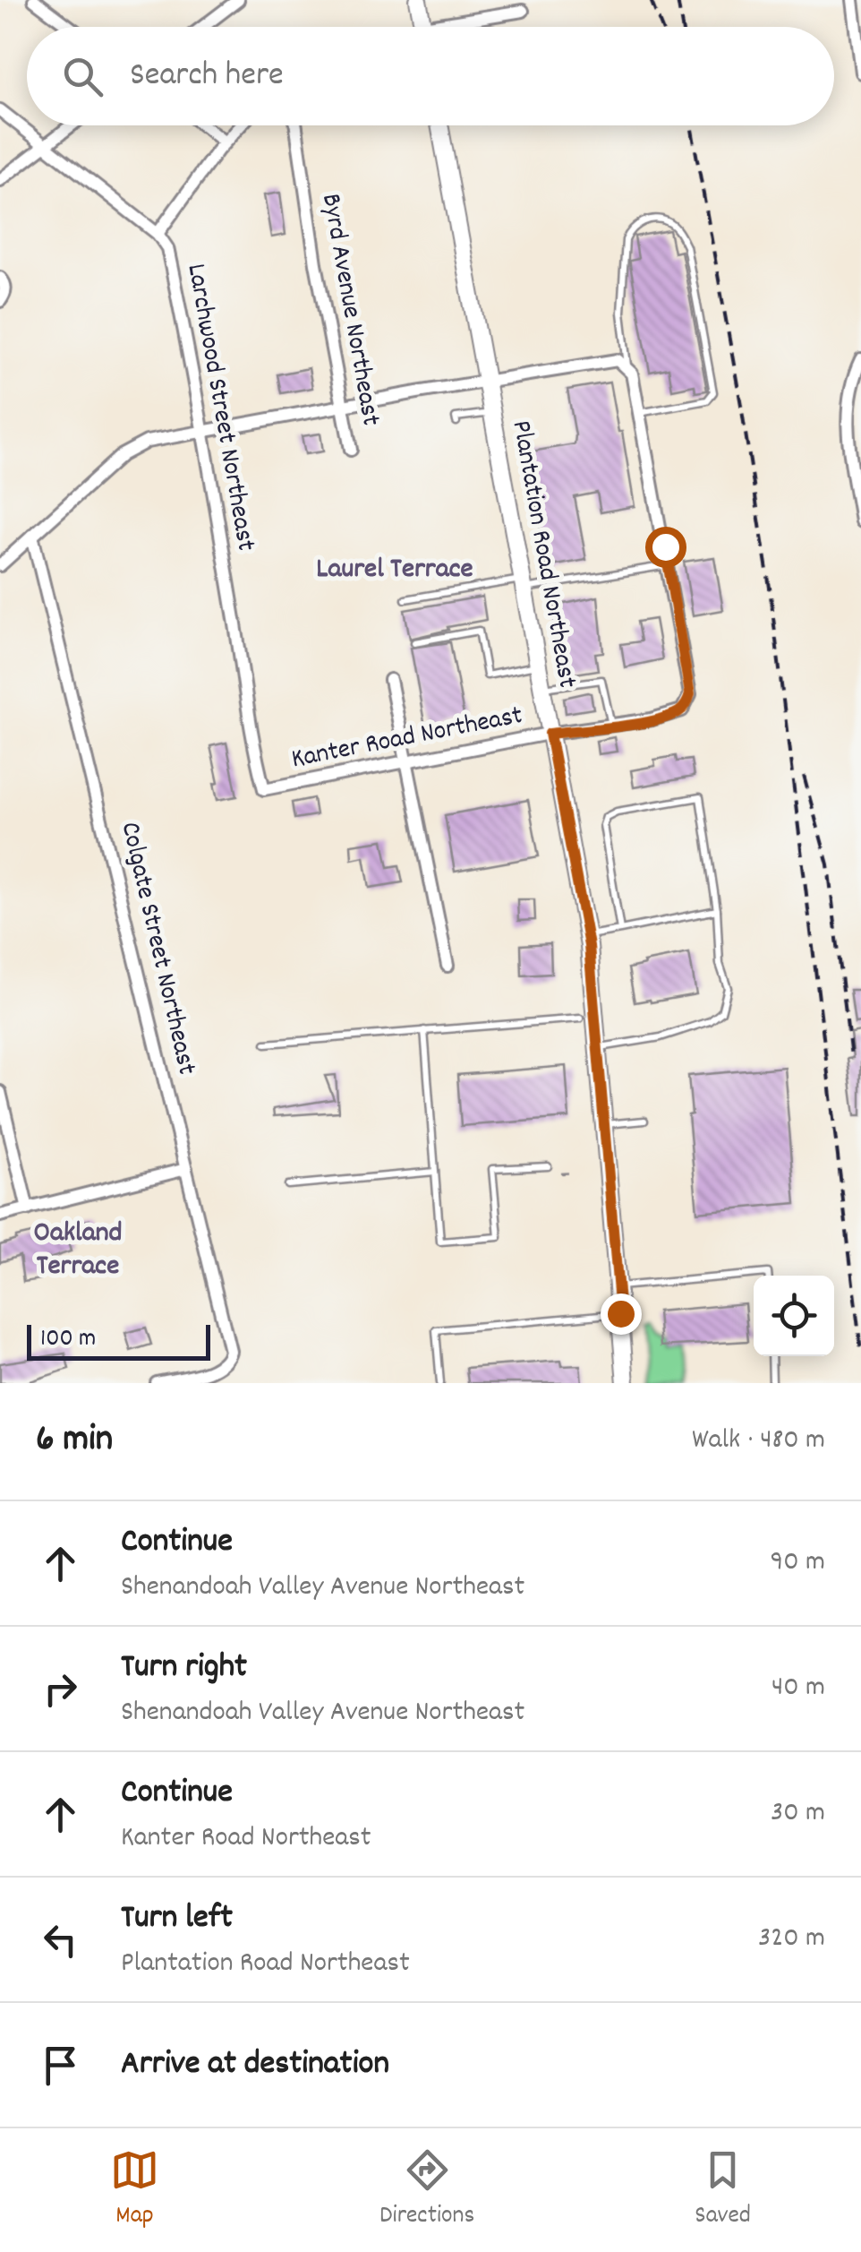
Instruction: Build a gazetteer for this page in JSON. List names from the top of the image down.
{
  "streets": {
    "street": [
      "Byrd Avenue Northeast",
      "Larchwood Street Northeast",
      "Plantation Road Northeast",
      "Kanter Road Northeast",
      "Colgate Street Northeast"
    ]
  },
  "crossings": [
    ["Larchwood Street Northeast", "Kanter Road Northeast"],
    ["Plantation Road Northeast", "Kanter Road Northeast"]
  ],
  "districts": ["Laurel Terrace", "Oakland Terrace"],
  "scale_bar": "100 m",
  "page": {
    "search": "Search here",
    "scale": "100 m",
    "heading": ["6 min", "Walk · 480 m"],
    "list": [
      ["Continue", "Shenandoah Valley Avenue Northeast", "90 m"],
      ["Turn right", "Shenandoah Valley Avenue Northeast", "40 m"],
      ["Continue", "Kanter Road Northeast", "30 m"],
      ["Turn left", "Plantation Road Northeast", "320 m"],
      "Arrive at destination"
    ],
    "nav": ["Map", "Directions", "Saved"]
  }
}
